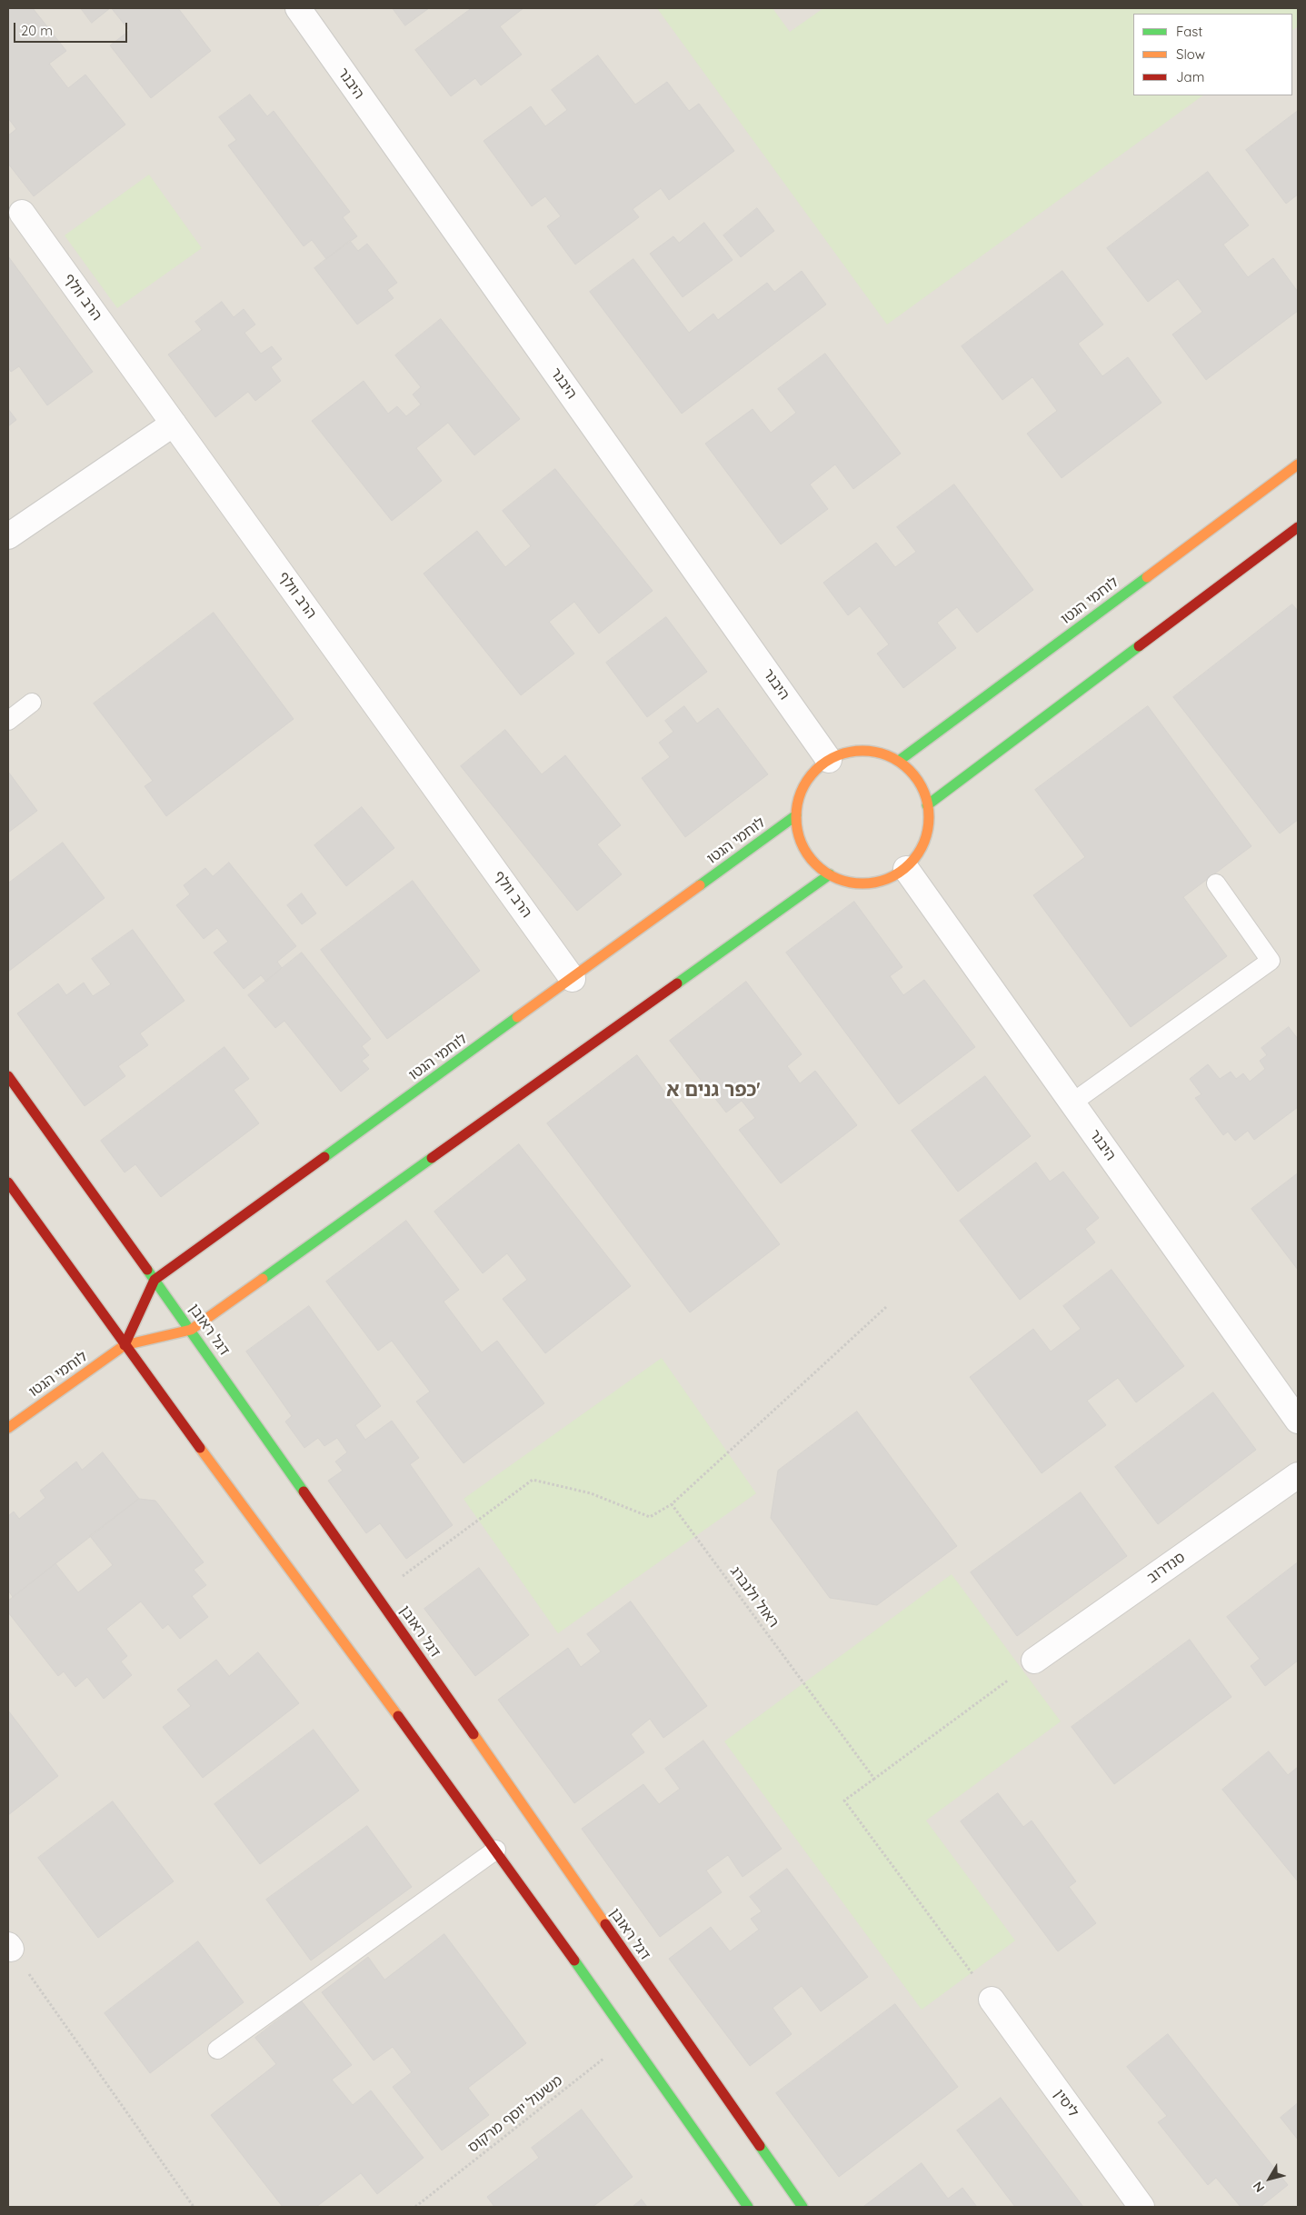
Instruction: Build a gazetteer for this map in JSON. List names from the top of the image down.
{
  "streets": {
    "street": [
      "היבנר",
      "הרב וולף",
      "לוחמי הגטו",
      "דגל ראובן",
      "סנדרוב",
      "ליסין"
    ],
    "path": ["ראול ולנברג", "משעול יוסף מרקוס"]
  },
  "crossings": [
    ["היבנר", "לוחמי הגטו"],
    ["הרב וולף", "לוחמי הגטו"],
    ["לוחמי הגטו", "דגל ראובן"]
  ],
  "districts": ["כפר גנים א'"],
  "legend": ["Fast", "Slow", "Jam"],
  "scale_bar": "20 m",
  "north": "bottom left"
}
